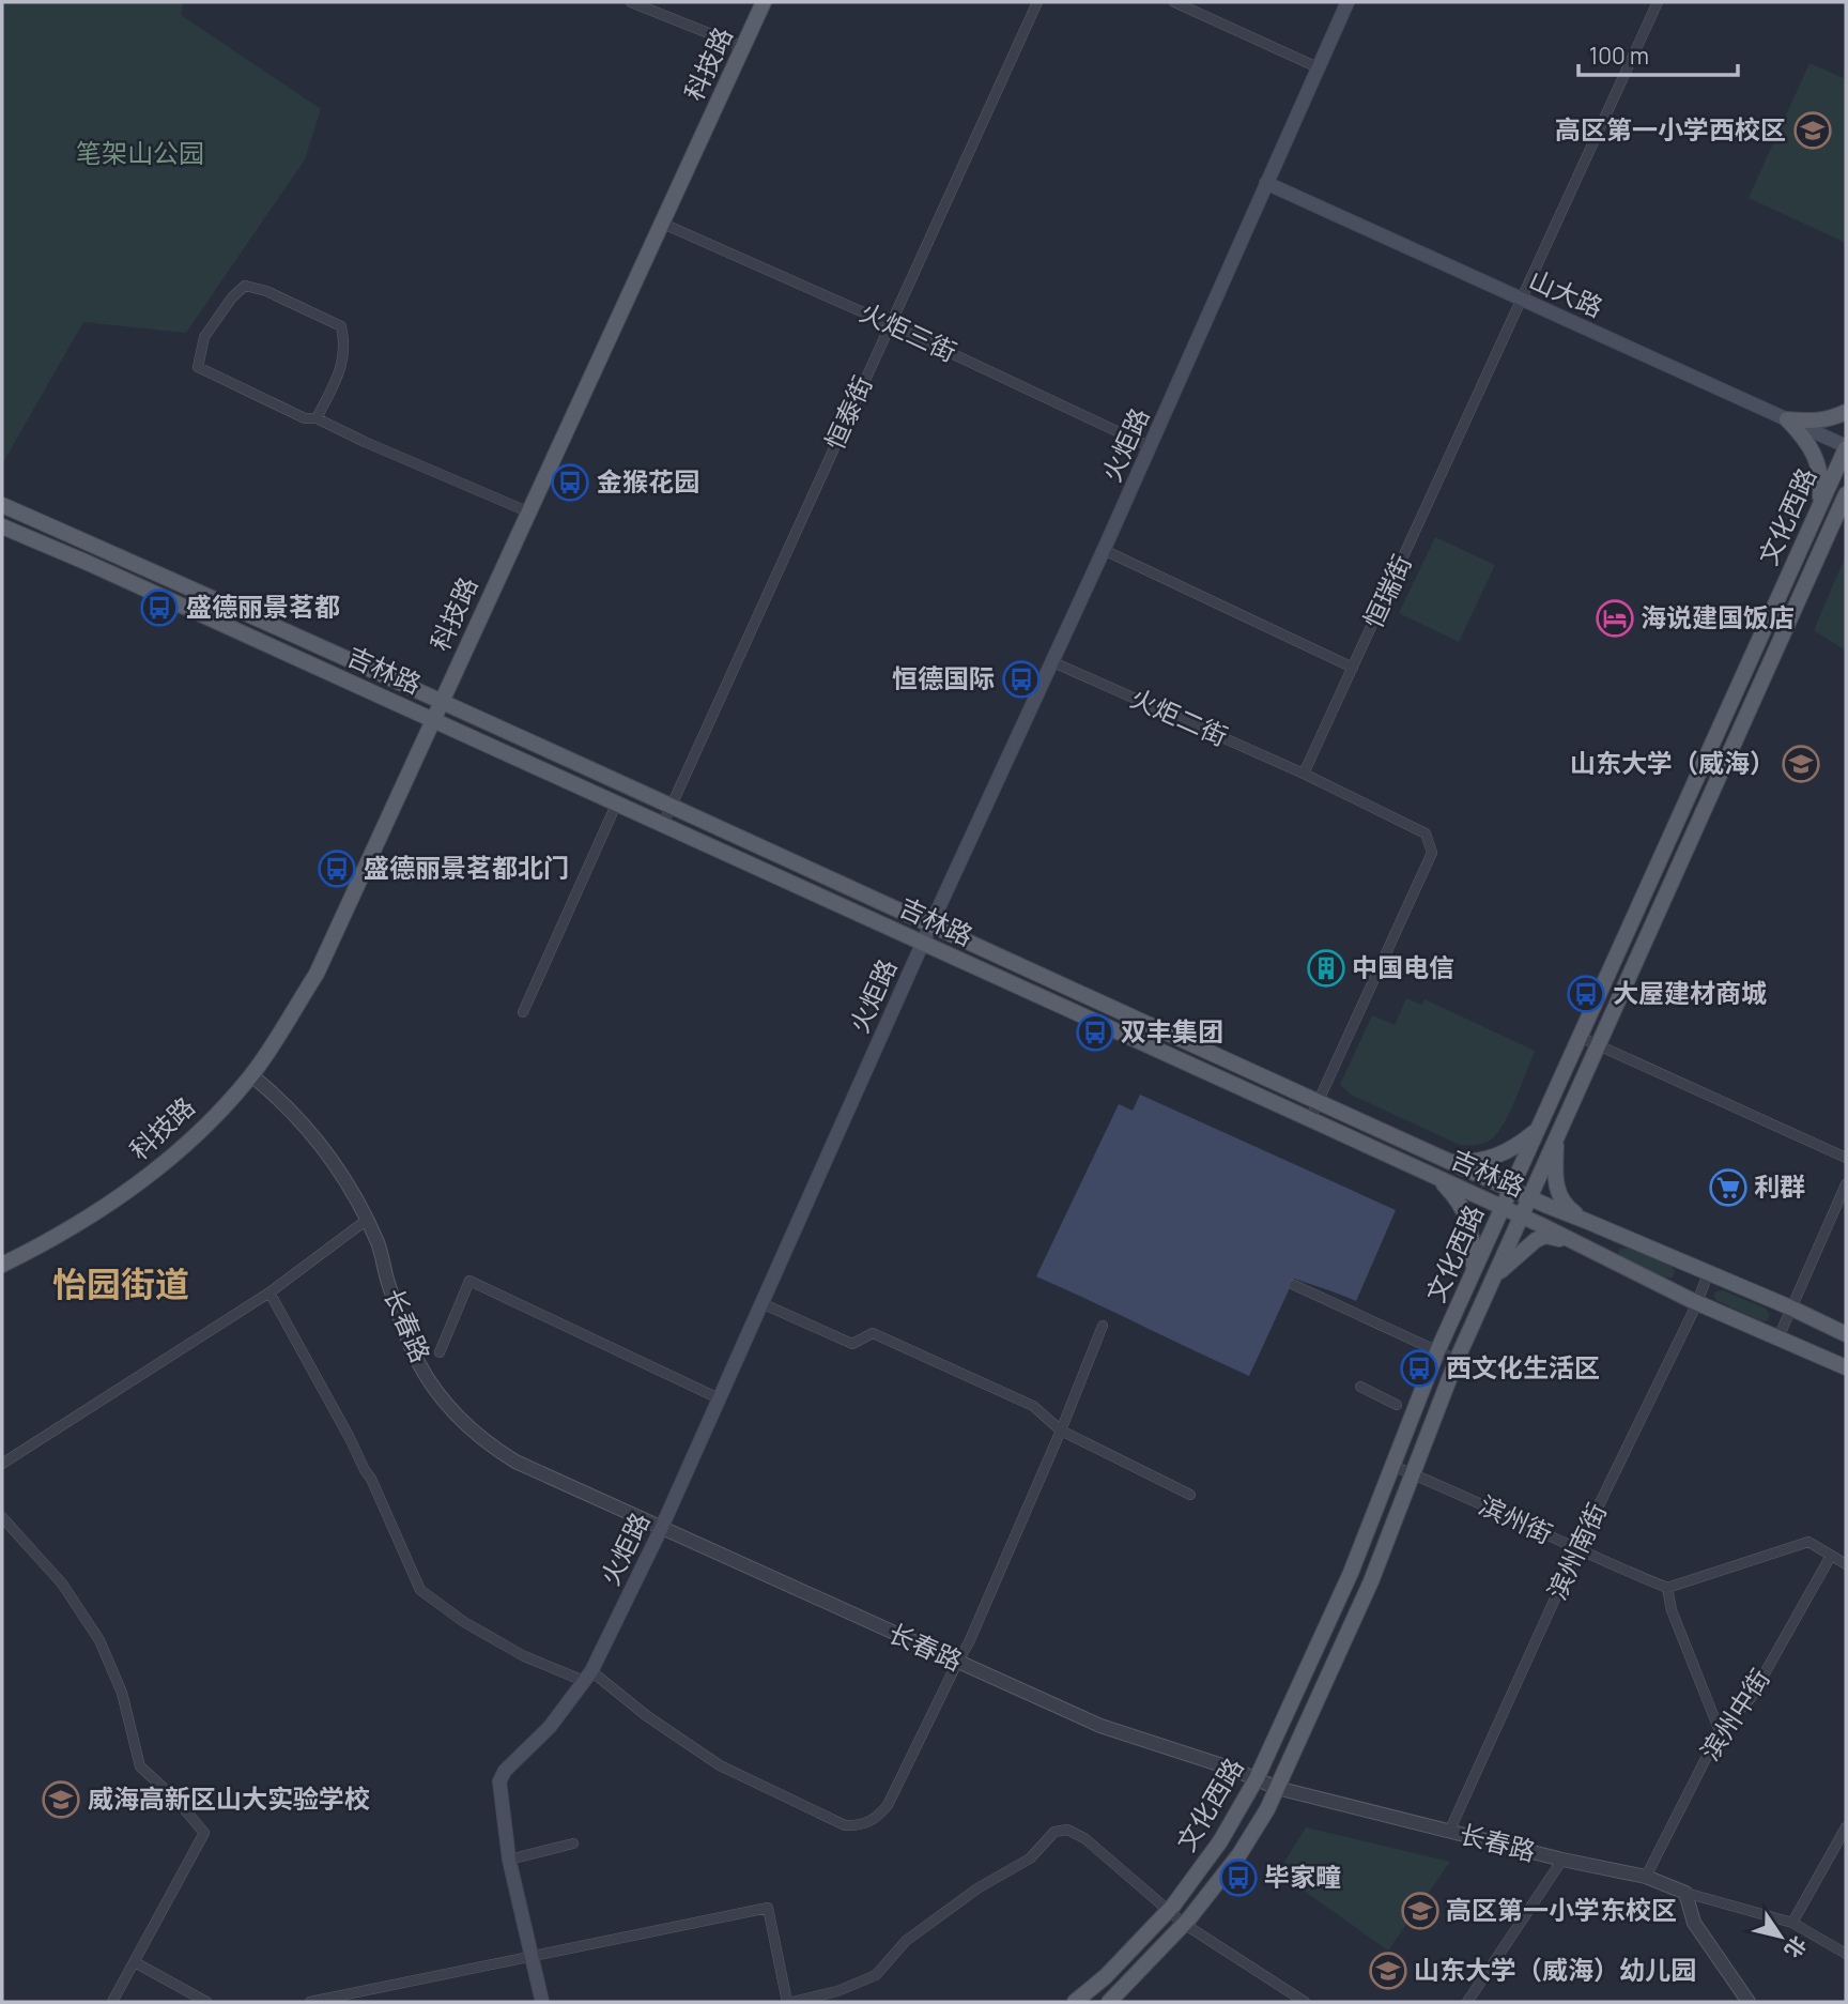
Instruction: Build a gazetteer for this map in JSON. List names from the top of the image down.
{
  "streets": {
    "main road": [
      "科技路",
      "山大路",
      "火炬路",
      "文化西路",
      "吉林路"
    ],
    "street": [
      "火炬三街",
      "恒泰街",
      "恒瑞街",
      "火炬二街",
      "长春路",
      "滨州街",
      "滨州南街",
      "滨州中街"
    ]
  },
  "crossings": [
    ["科技路", "火炬三街"],
    ["科技路", "吉林路"],
    ["科技路", "长春路"],
    ["山大路", "火炬路"],
    ["山大路", "文化西路"],
    ["山大路", "恒瑞街"],
    ["火炬三街", "恒泰街"],
    ["火炬三街", "火炬路"],
    ["恒泰街", "吉林路"],
    ["火炬路", "吉林路"],
    ["火炬路", "火炬二街"],
    ["火炬路", "长春路"],
    ["文化西路", "吉林路"],
    ["文化西路", "长春路"],
    ["文化西路", "滨州街"],
    ["恒瑞街", "火炬二街"],
    ["吉林路", "滨州南街"],
    ["长春路", "滨州南街"],
    ["长春路", "滨州中街"],
    ["滨州街", "滨州南街"]
  ],
  "districts": ["怡园街道"],
  "parks": ["笔架山公园"],
  "places": {
    "school or university": [
      "高区第一小学西校区",
      "山东大学（威海）",
      "威海高新区山大实验学校",
      "高区第一小学东校区",
      "山东大学（威海）幼儿园"
    ],
    "bus stop": [
      "金猴花园",
      "盛德丽景茗都",
      "恒德国际",
      "盛德丽景茗都北门",
      "大屋建材商城",
      "双丰集团",
      "西文化生活区",
      "毕家疃"
    ],
    "hotel": ["海说建国饭店"],
    "building": ["中国电信"],
    "supermarket": ["利群"]
  },
  "scale_bar": "100 m",
  "north": "bottom right"
}
